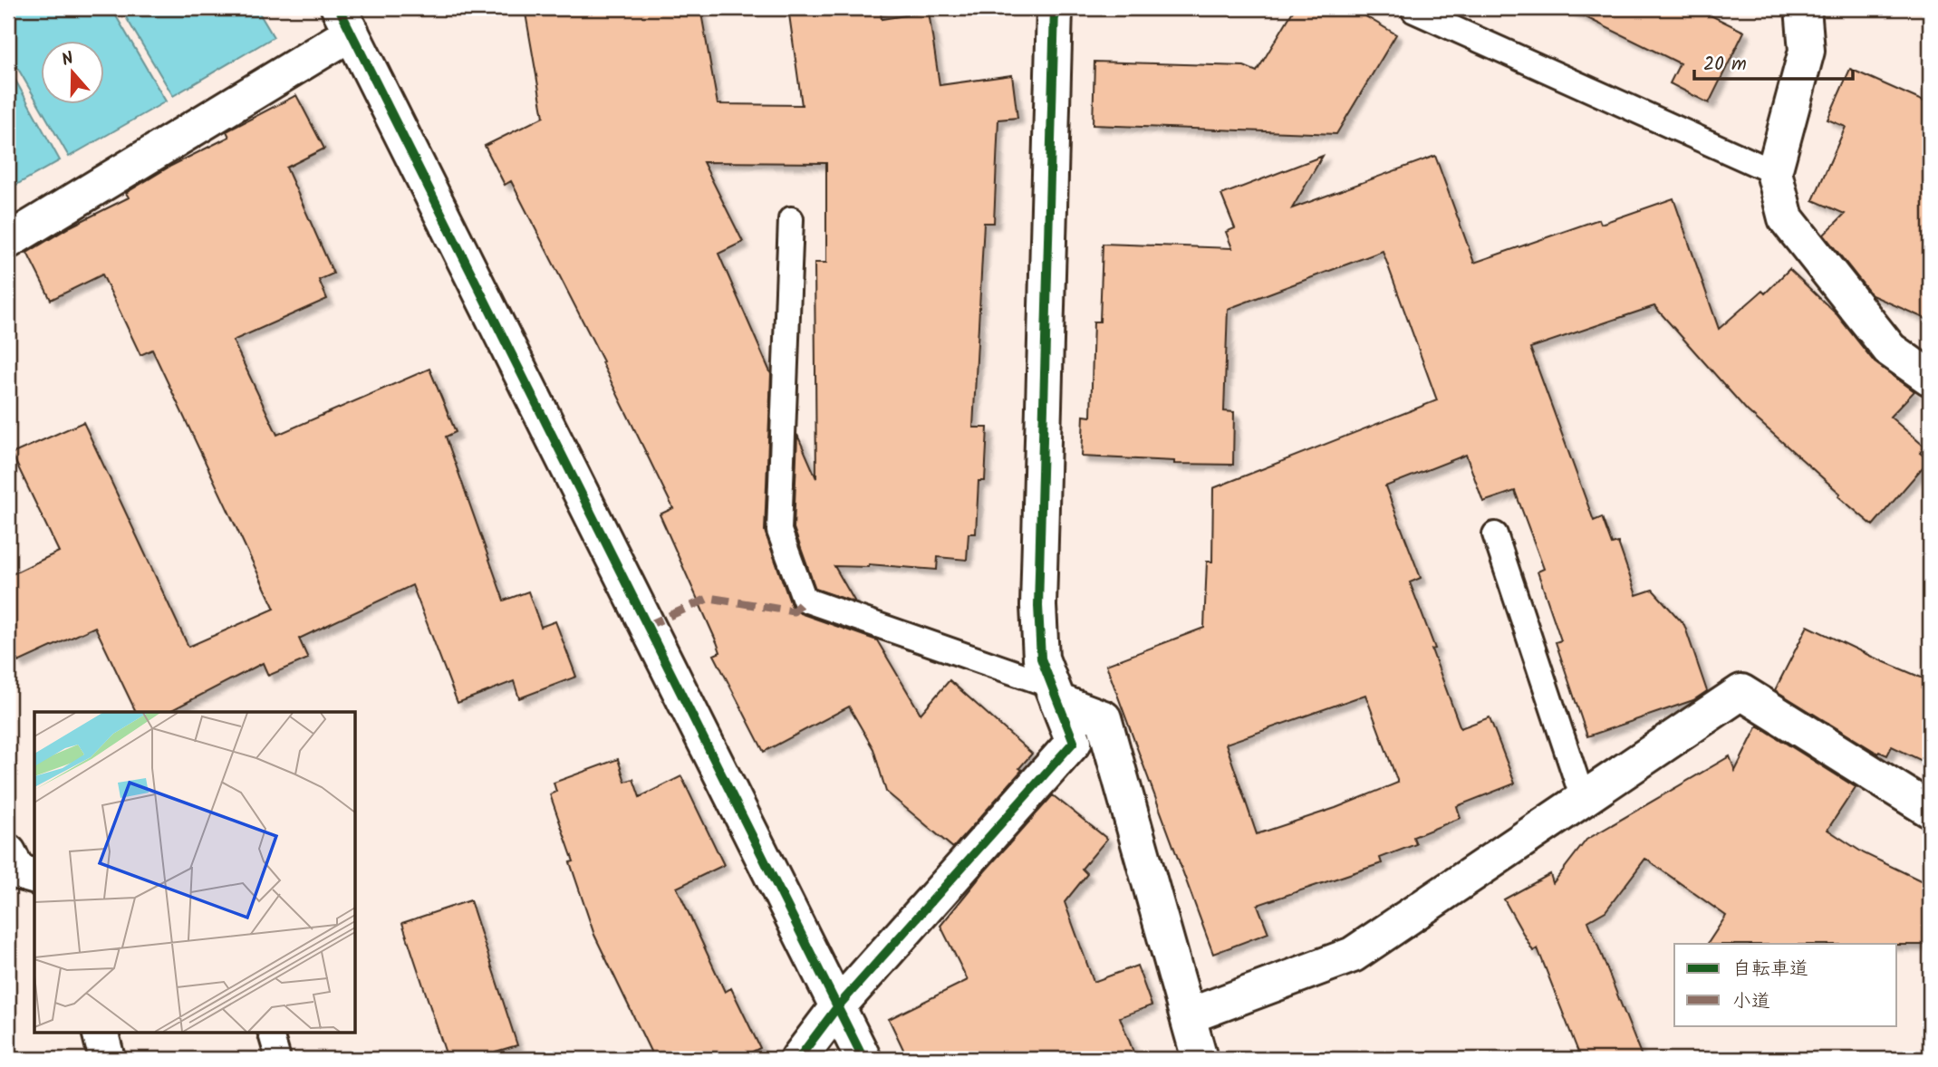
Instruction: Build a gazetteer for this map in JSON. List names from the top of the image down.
{
  "legend": ["自転車道", "小道"],
  "scale_bar": "20 m",
  "north": "top"
}
